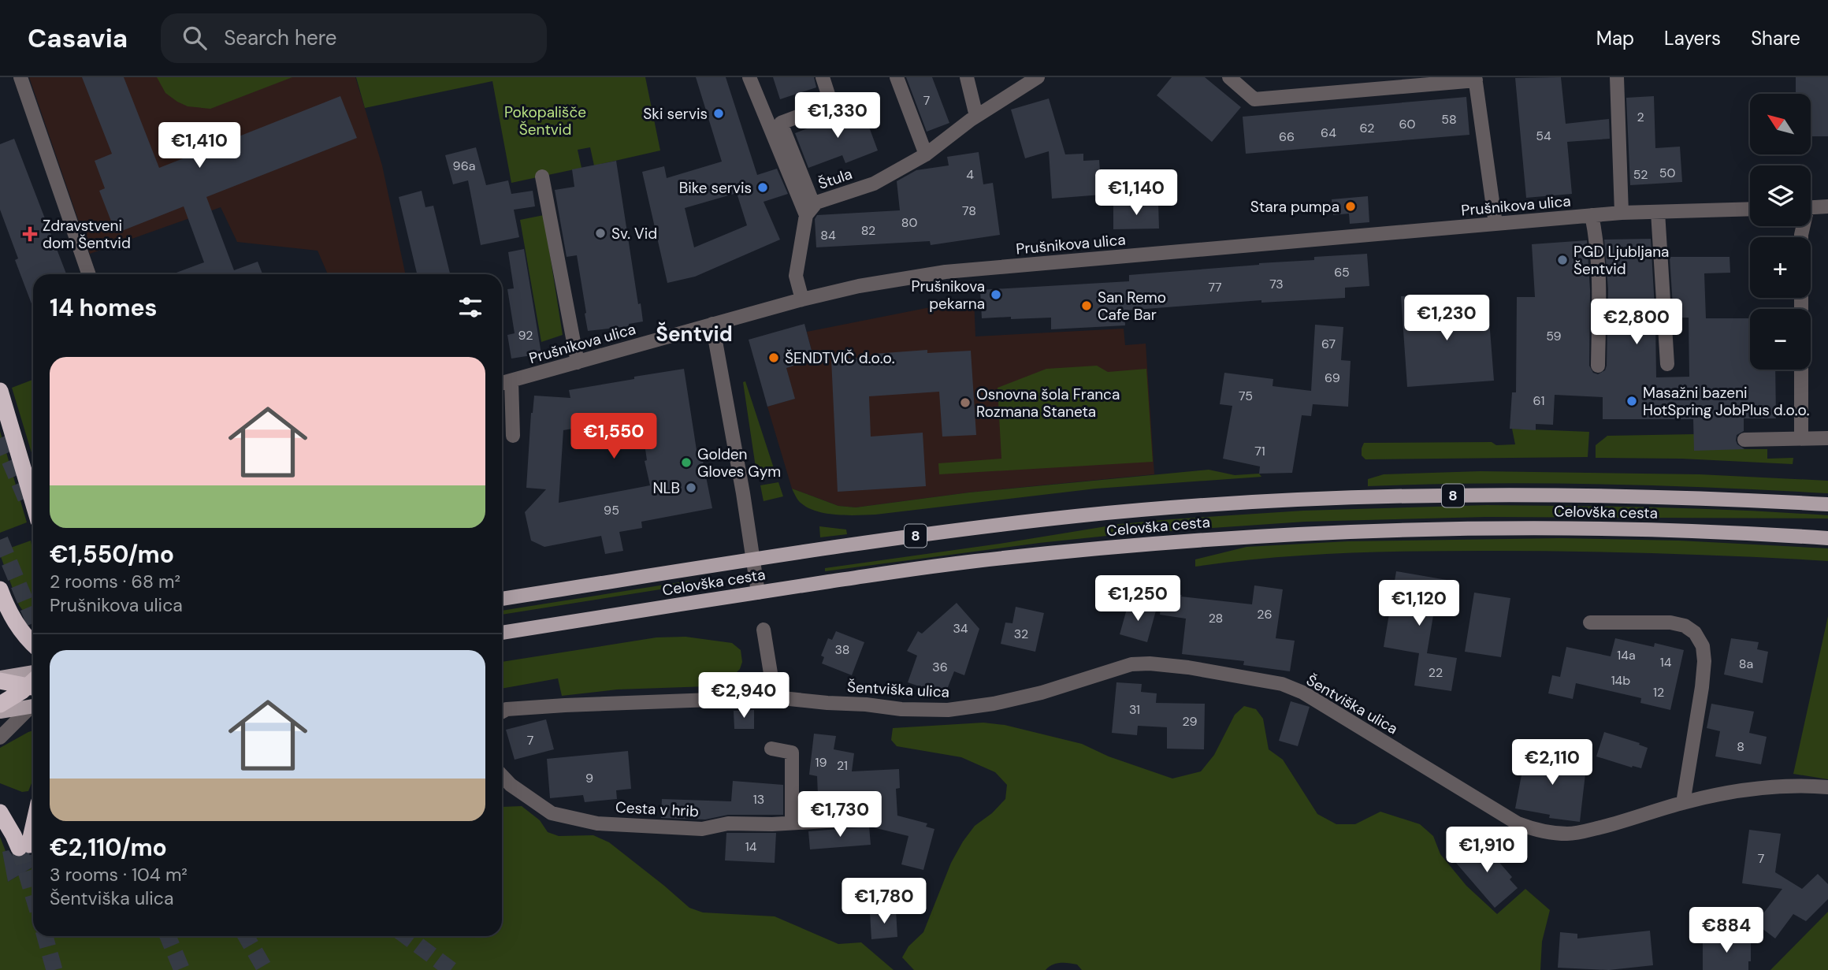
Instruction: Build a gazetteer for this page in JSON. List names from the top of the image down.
{
  "streets": {
    "main road": ["8", "Celovška cesta"],
    "street": [
      "Štula",
      "Prušnikova ulica",
      "Šentviška ulica",
      "Cesta v hrib"
    ]
  },
  "districts": ["Šentvid"],
  "parks": ["Pokopališče Šentvid"],
  "places": {
    "other": [
      "Ski servis",
      "Bike servis",
      "Stara pumpa",
      "Sv. Vid",
      "PGD Ljubljana Šentvid",
      "Prušnikova pekarna",
      "San Remo Cafe Bar",
      "ŠENDTVIČ d.o.o.",
      "Masažni bazeni HotSpring JobPlus d.o.o.",
      "Osnovna šola Franca Rozmana Staneta",
      "Golden Gloves Gym",
      "NLB"
    ],
    "health": ["Zdravstveni dom Šentvid"]
  },
  "house_numbers": [
    "7",
    "2",
    "58",
    "60",
    "62",
    "64",
    "54",
    "66",
    "96a",
    "50",
    "4",
    "52",
    "78",
    "80",
    "82",
    "84",
    "65",
    "73",
    "77",
    "92",
    "59",
    "67",
    "69",
    "75",
    "61",
    "71",
    "95",
    "26",
    "28",
    "34",
    "32",
    "38",
    "14a",
    "14",
    "8a",
    "36",
    "22",
    "14b",
    "12",
    "31",
    "29",
    "7",
    "8",
    "19",
    "21",
    "9",
    "13",
    "14",
    "7"
  ],
  "north": "top left",
  "page": {
    "header": "Casavia",
    "search": "Search here",
    "nav": ["Map", "Layers", "Share"],
    "price": [
      "€1,330",
      "€1,410",
      "€1,140",
      "€1,230",
      "€2,800",
      "€1,550",
      "€1,250",
      "€1,120",
      "€2,940",
      "€2,110",
      "€1,730",
      "€1,910",
      "€1,780",
      "€884"
    ],
    "map_buttons": ["+", "−"],
    "heading": "14 homes",
    "list": [
      {
        "name": "€1,550/mo",
        "note": "2 rooms · 68 m² · Prušnikova ulica"
      },
      {
        "name": "€2,110/mo",
        "note": "3 rooms · 104 m² · Šentviška ulica"
      }
    ]
  }
}
